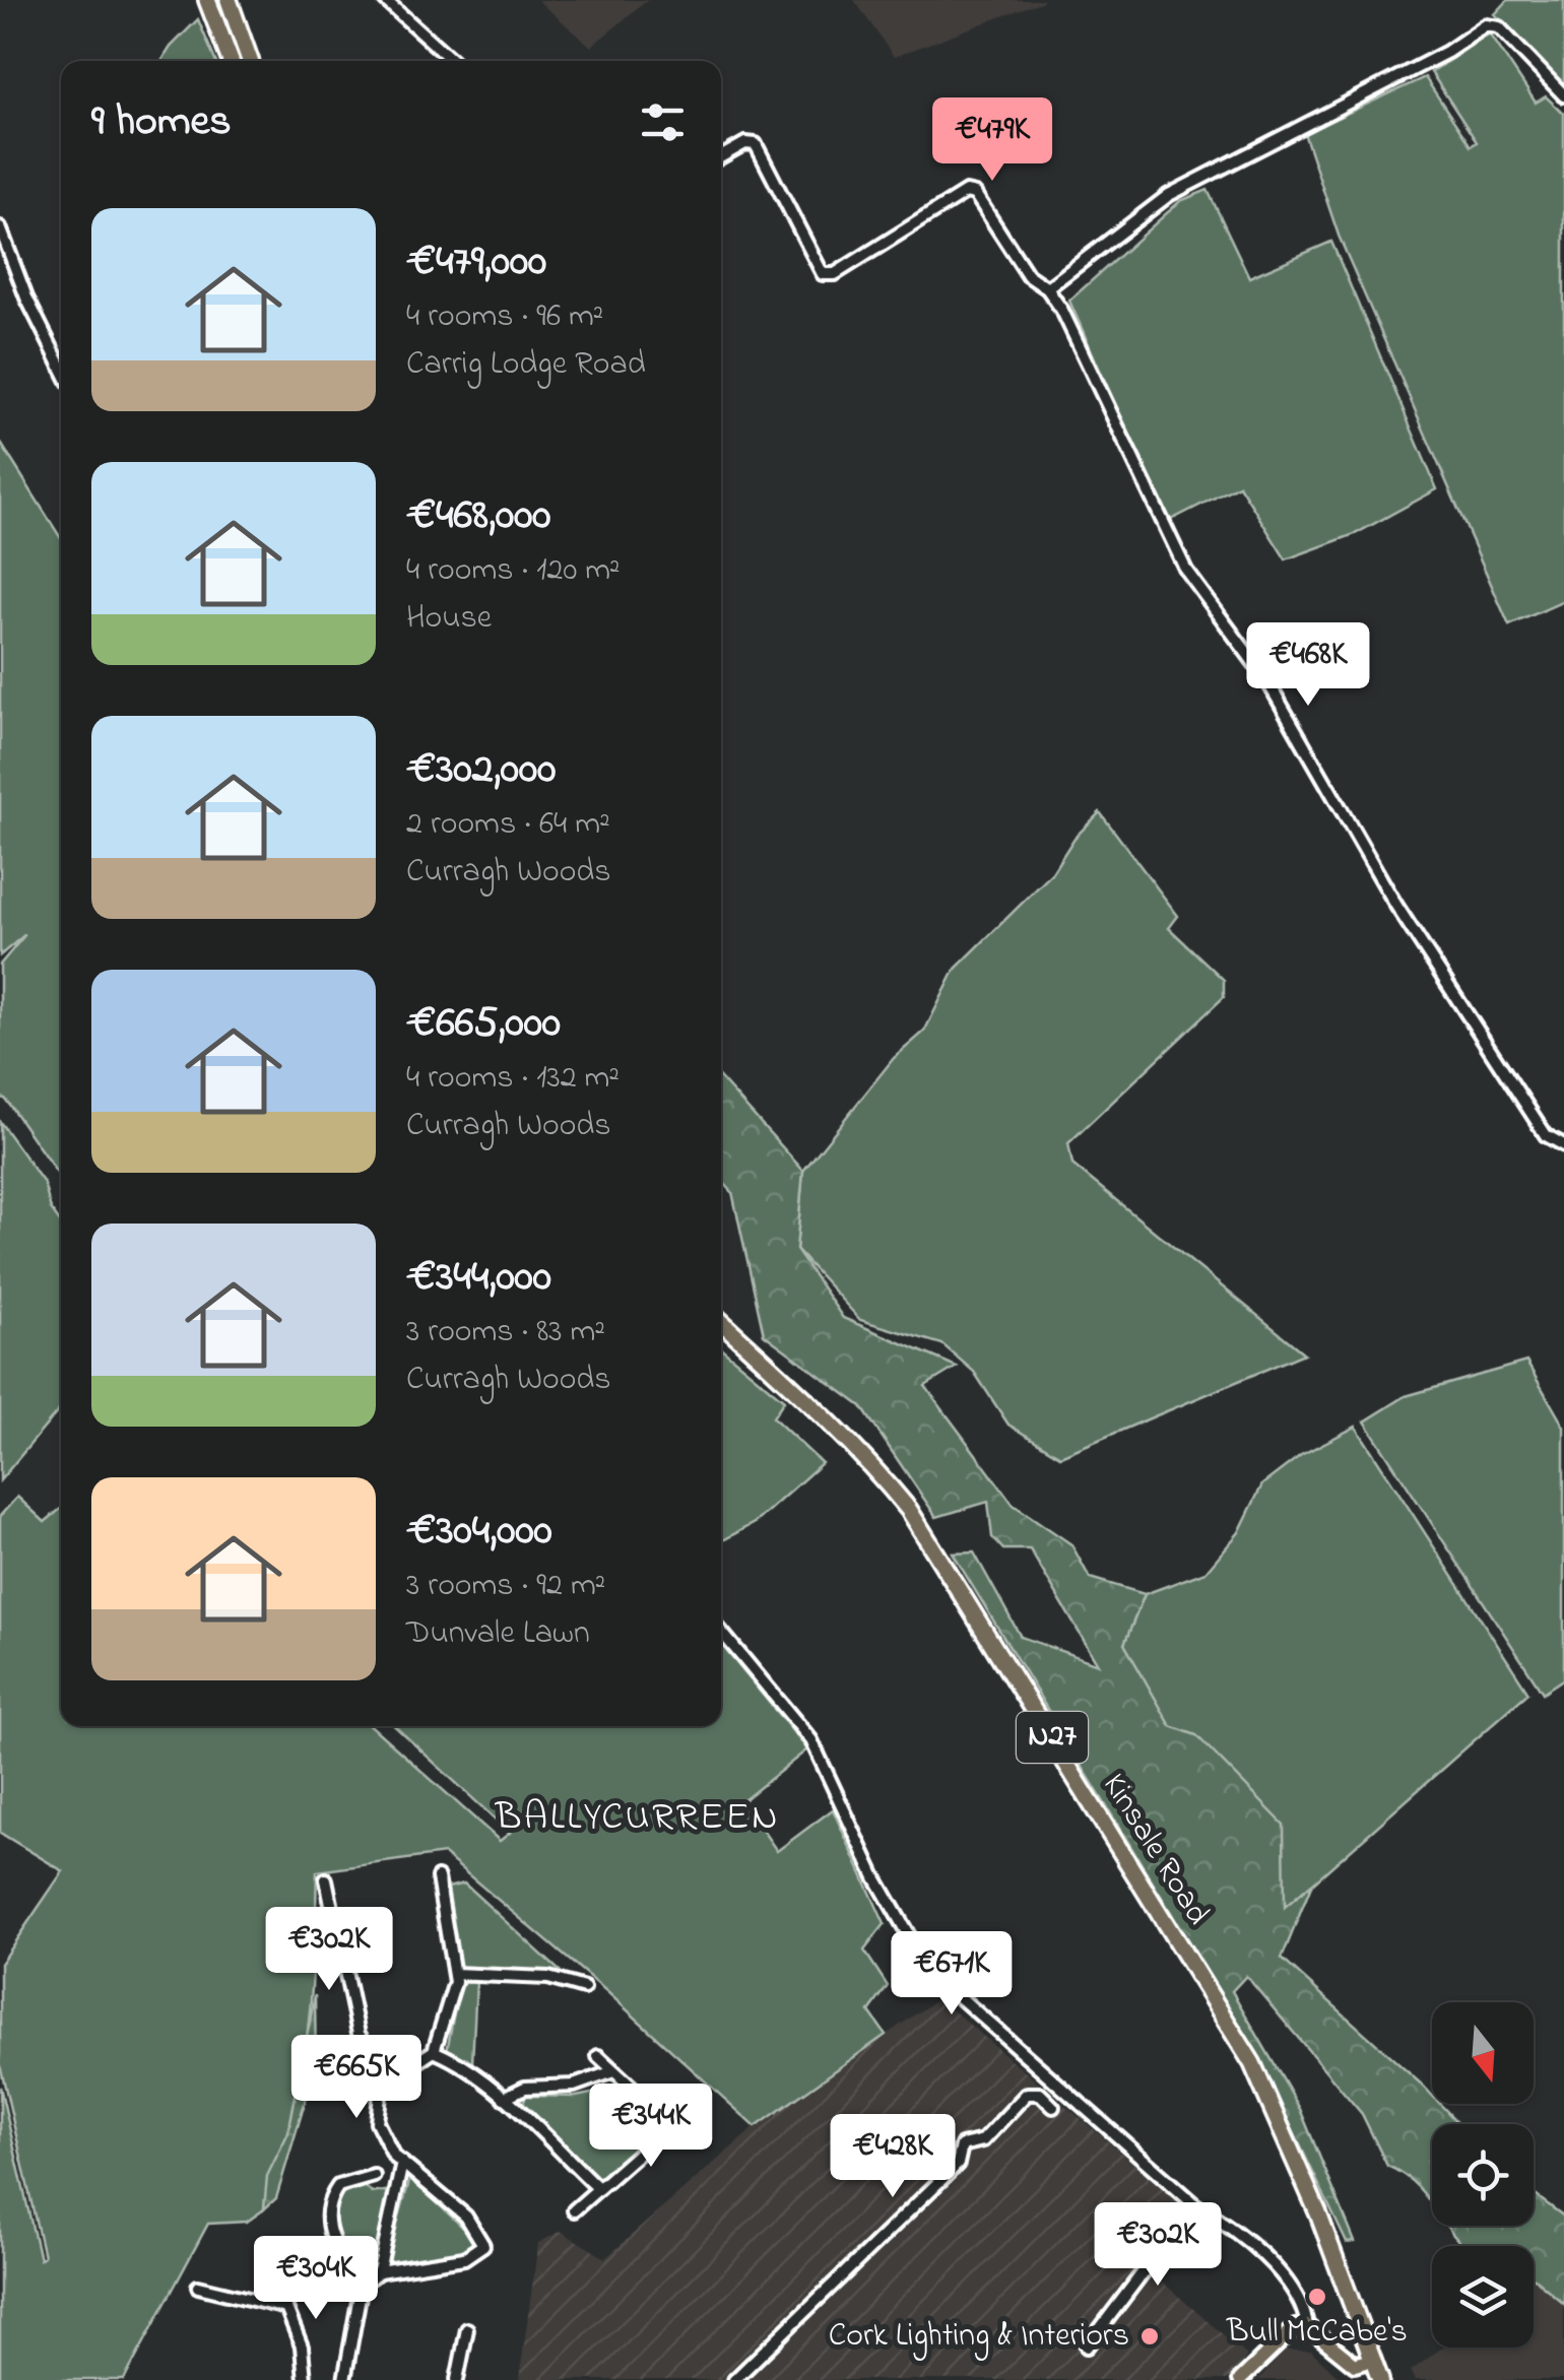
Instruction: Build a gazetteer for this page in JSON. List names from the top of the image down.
{
  "streets": {
    "highway": ["N27", "Kinsale Road"]
  },
  "districts": ["BALLYCURREEN"],
  "places": ["Bull McCabe's", "Cork Lighting & Interiors"],
  "north": "bottom",
  "page": {
    "heading": "9 homes",
    "price": [
      "€479K",
      "€468K",
      "€302K",
      "€671K",
      "€665K",
      "€344K",
      "€428K",
      "€302K",
      "€304K"
    ],
    "list": [
      {
        "name": "€479,000",
        "note": "4 rooms · 96 m² · Carrig Lodge Road"
      },
      {
        "name": "€468,000",
        "note": "4 rooms · 120 m² · House"
      },
      {
        "name": "€302,000",
        "note": "2 rooms · 64 m² · Curragh Woods"
      },
      {
        "name": "€665,000",
        "note": "4 rooms · 132 m² · Curragh Woods"
      },
      {
        "name": "€344,000",
        "note": "3 rooms · 83 m² · Curragh Woods"
      },
      {
        "name": "€304,000",
        "note": "3 rooms · 92 m² · Dunvale Lawn"
      }
    ]
  }
}
